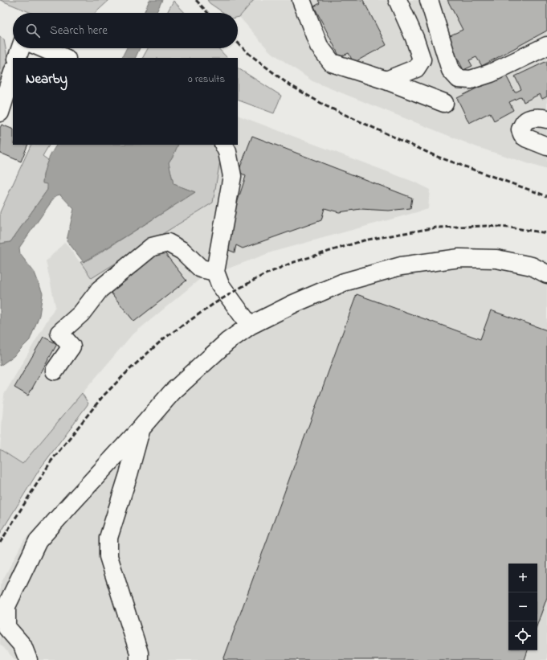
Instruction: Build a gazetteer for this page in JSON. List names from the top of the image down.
{
  "page": {
    "search": "Search here",
    "heading": ["Nearby", "0 results"],
    "map_buttons": ["+", "−"]
  }
}
